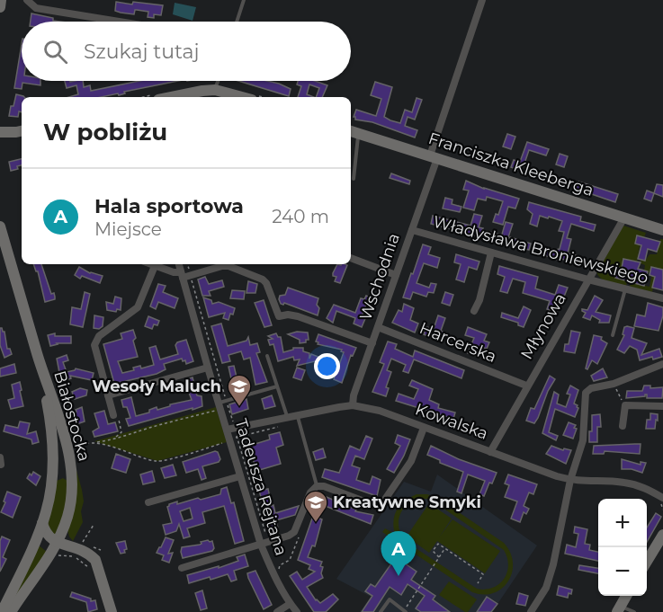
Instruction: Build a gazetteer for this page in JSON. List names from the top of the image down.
{
  "streets": {
    "main road": ["Franciszka Kleeberga", "Białostocka"],
    "street": [
      "Władysława Broniewskiego",
      "Wschodnia",
      "Młynowa",
      "Harcerska",
      "Kowalska",
      "Tadeusza Rejtana"
    ]
  },
  "crossings": [
    ["Franciszka Kleeberga", "Wschodnia"],
    ["Franciszka Kleeberga", "Młynowa"],
    ["Władysława Broniewskiego", "Wschodnia"],
    ["Władysława Broniewskiego", "Młynowa"],
    ["Wschodnia", "Harcerska"],
    ["Wschodnia", "Kowalska"],
    ["Młynowa", "Harcerska"],
    ["Młynowa", "Kowalska"],
    ["Kowalska", "Tadeusza Rejtana"]
  ],
  "places": {
    "school or university": ["Wesoły Maluch", "Kreatywne Smyki"]
  },
  "page": {
    "search": "Szukaj tutaj",
    "heading": "W pobliżu",
    "list": [
      {
        "mark": "A",
        "name": "Hala sportowa",
        "note": "Miejsce",
        "value": "240 m"
      }
    ],
    "map_buttons": ["+", "−"],
    "pins": "A"
  }
}
